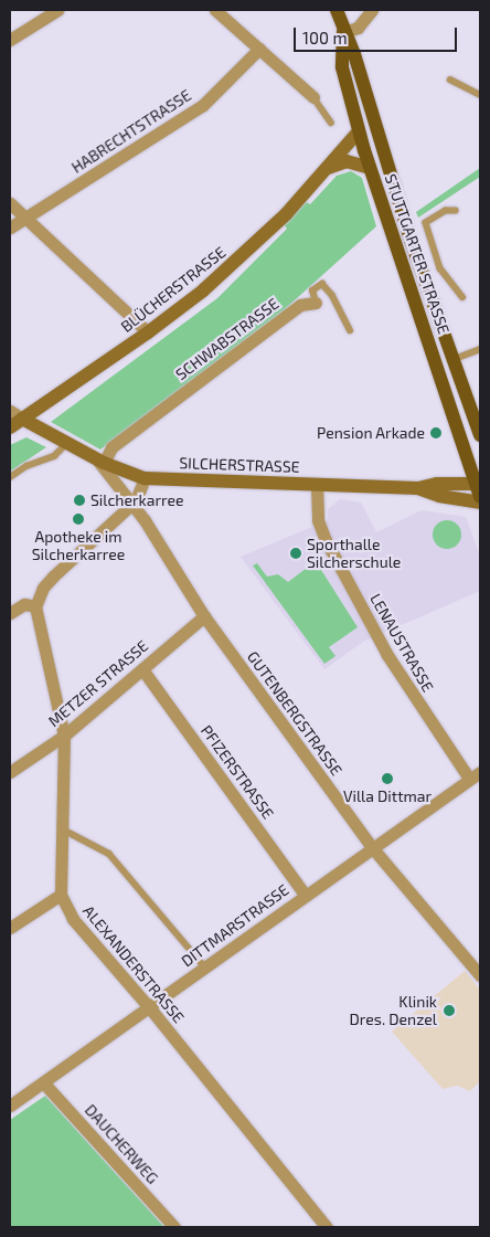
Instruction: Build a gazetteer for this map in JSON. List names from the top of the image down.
{
  "streets": {
    "main road": ["STUTTGARTER STRASSE"],
    "street": [
      "HABRECHTSTRASSE",
      "BLÜCHERSTRASSE",
      "SCHWABSTRASSE",
      "SILCHERSTRASSE",
      "LENAUSTRASSE",
      "METZER STRASSE",
      "GUTENBERGSTRASSE",
      "PFIZERSTRASSE",
      "DITTMARSTRASSE",
      "ALEXANDERSTRASSE",
      "DAUCHERWEG"
    ]
  },
  "crossings": [
    ["STUTTGARTER STRASSE", "BLÜCHERSTRASSE"],
    ["STUTTGARTER STRASSE", "SILCHERSTRASSE"],
    ["BLÜCHERSTRASSE", "SILCHERSTRASSE"],
    ["SCHWABSTRASSE", "SILCHERSTRASSE"],
    ["SCHWABSTRASSE", "GUTENBERGSTRASSE"],
    ["SILCHERSTRASSE", "LENAUSTRASSE"],
    ["SILCHERSTRASSE", "GUTENBERGSTRASSE"],
    ["LENAUSTRASSE", "DITTMARSTRASSE"],
    ["METZER STRASSE", "GUTENBERGSTRASSE"],
    ["METZER STRASSE", "PFIZERSTRASSE"],
    ["METZER STRASSE", "ALEXANDERSTRASSE"],
    ["GUTENBERGSTRASSE", "DITTMARSTRASSE"],
    ["PFIZERSTRASSE", "DITTMARSTRASSE"],
    ["DITTMARSTRASSE", "ALEXANDERSTRASSE"],
    ["DITTMARSTRASSE", "DAUCHERWEG"]
  ],
  "places": [
    "Pension Arkade",
    "Silcherkarree",
    "Apotheke im Silcherkarree",
    "Sporthalle Silcherschule",
    "Villa Dittmar",
    "Klinik Dres. Denzel"
  ],
  "scale_bar": "100 m"
}
